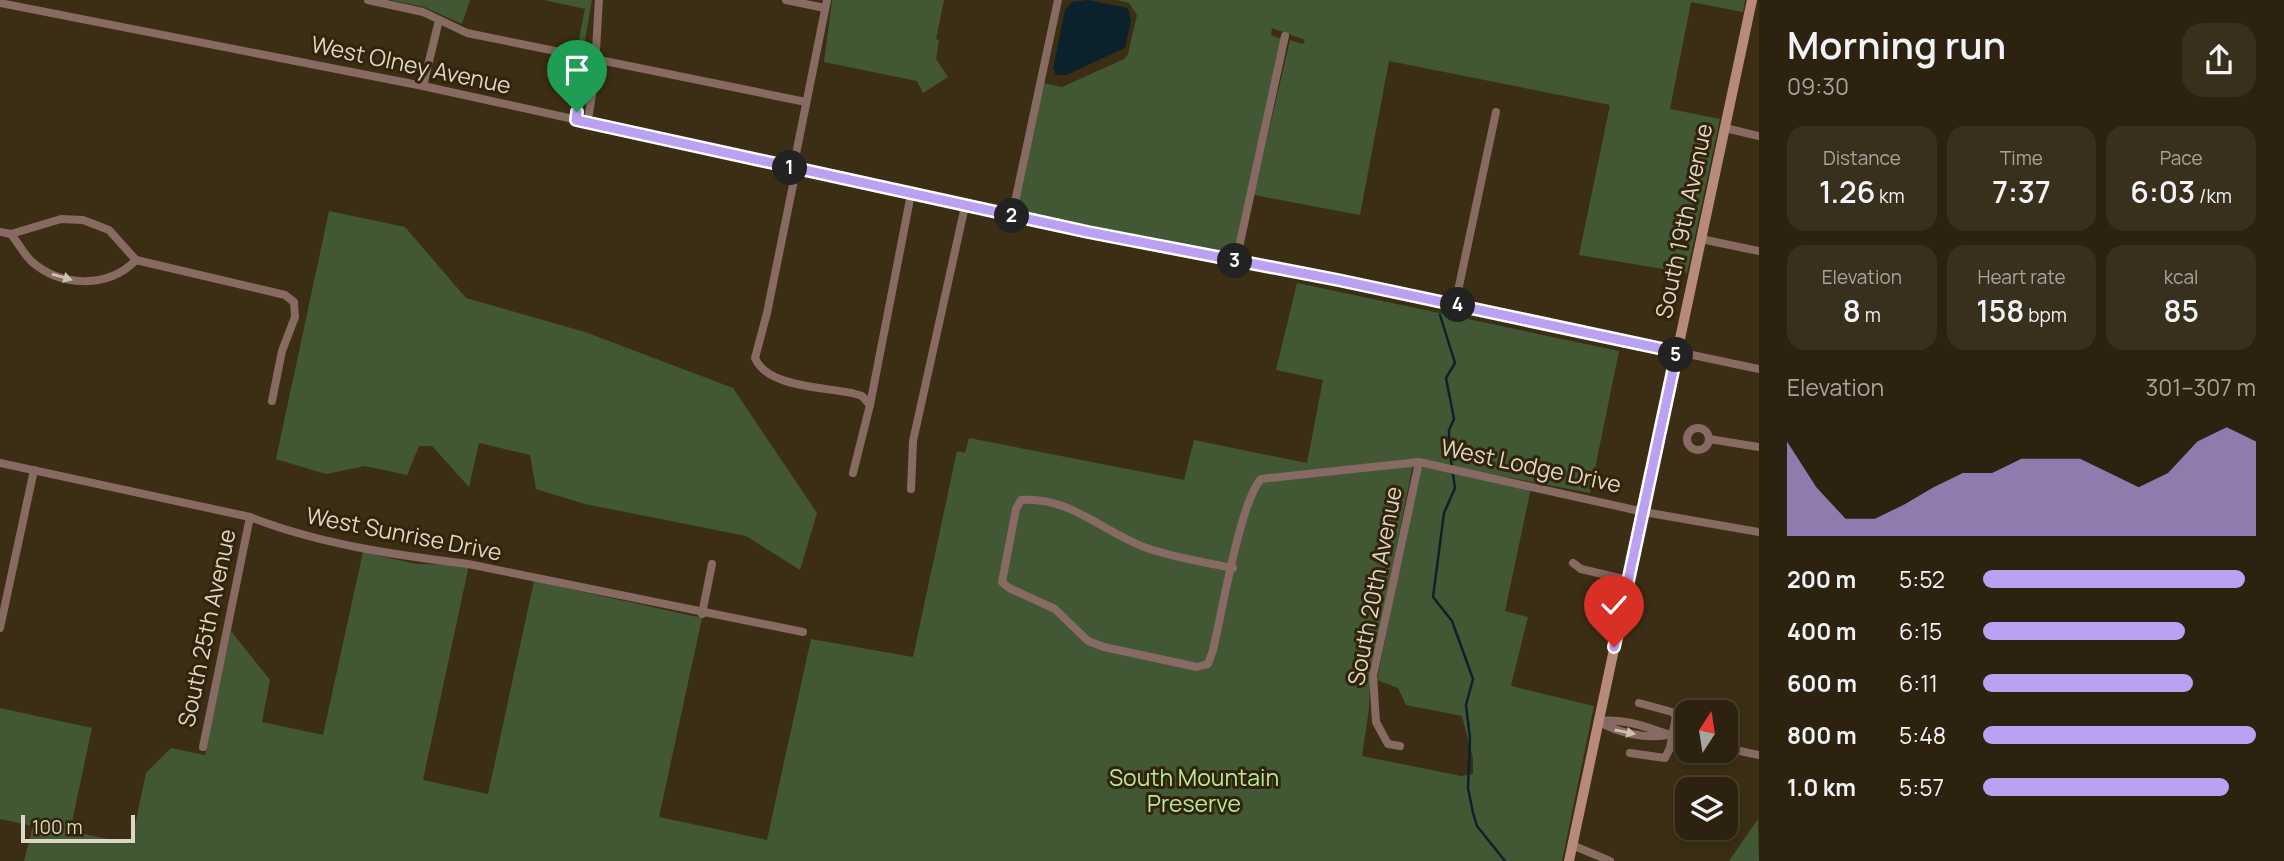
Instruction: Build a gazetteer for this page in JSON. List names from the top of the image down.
{
  "streets": {
    "street": [
      "West Olney Avenue",
      "South 19th Avenue",
      "West Lodge Drive",
      "West Sunrise Drive",
      "South 20th Avenue",
      "South 25th Avenue"
    ]
  },
  "crossings": [
    ["West Olney Avenue", "South 19th Avenue"],
    ["South 19th Avenue", "West Lodge Drive"],
    ["West Lodge Drive", "South 20th Avenue"],
    ["West Sunrise Drive", "South 25th Avenue"]
  ],
  "parks": ["South Mountain Preserve"],
  "scale_bar": "100 m",
  "north": "top",
  "page": {
    "heading": ["Morning run", "09:30"],
    "stats": [
      ["Distance", "1.26 km"],
      ["Time", "7:37"],
      ["Pace", "6:03 /km"],
      ["Elevation", "8 m"],
      ["Heart rate", "158 bpm"],
      ["kcal", "85"]
    ],
    "pins": [
      "1",
      "2",
      "3",
      "4",
      "5"
    ],
    "chart": ["Elevation", "301–307 m"],
    "list": [
      {
        "name": "200 m",
        "note": "5:52"
      },
      {
        "name": "400 m",
        "note": "6:15"
      },
      {
        "name": "600 m",
        "note": "6:11"
      },
      {
        "name": "800 m",
        "note": "5:48"
      },
      {
        "name": "1.0 km",
        "note": "5:57"
      }
    ],
    "scale": "100 m"
  }
}
